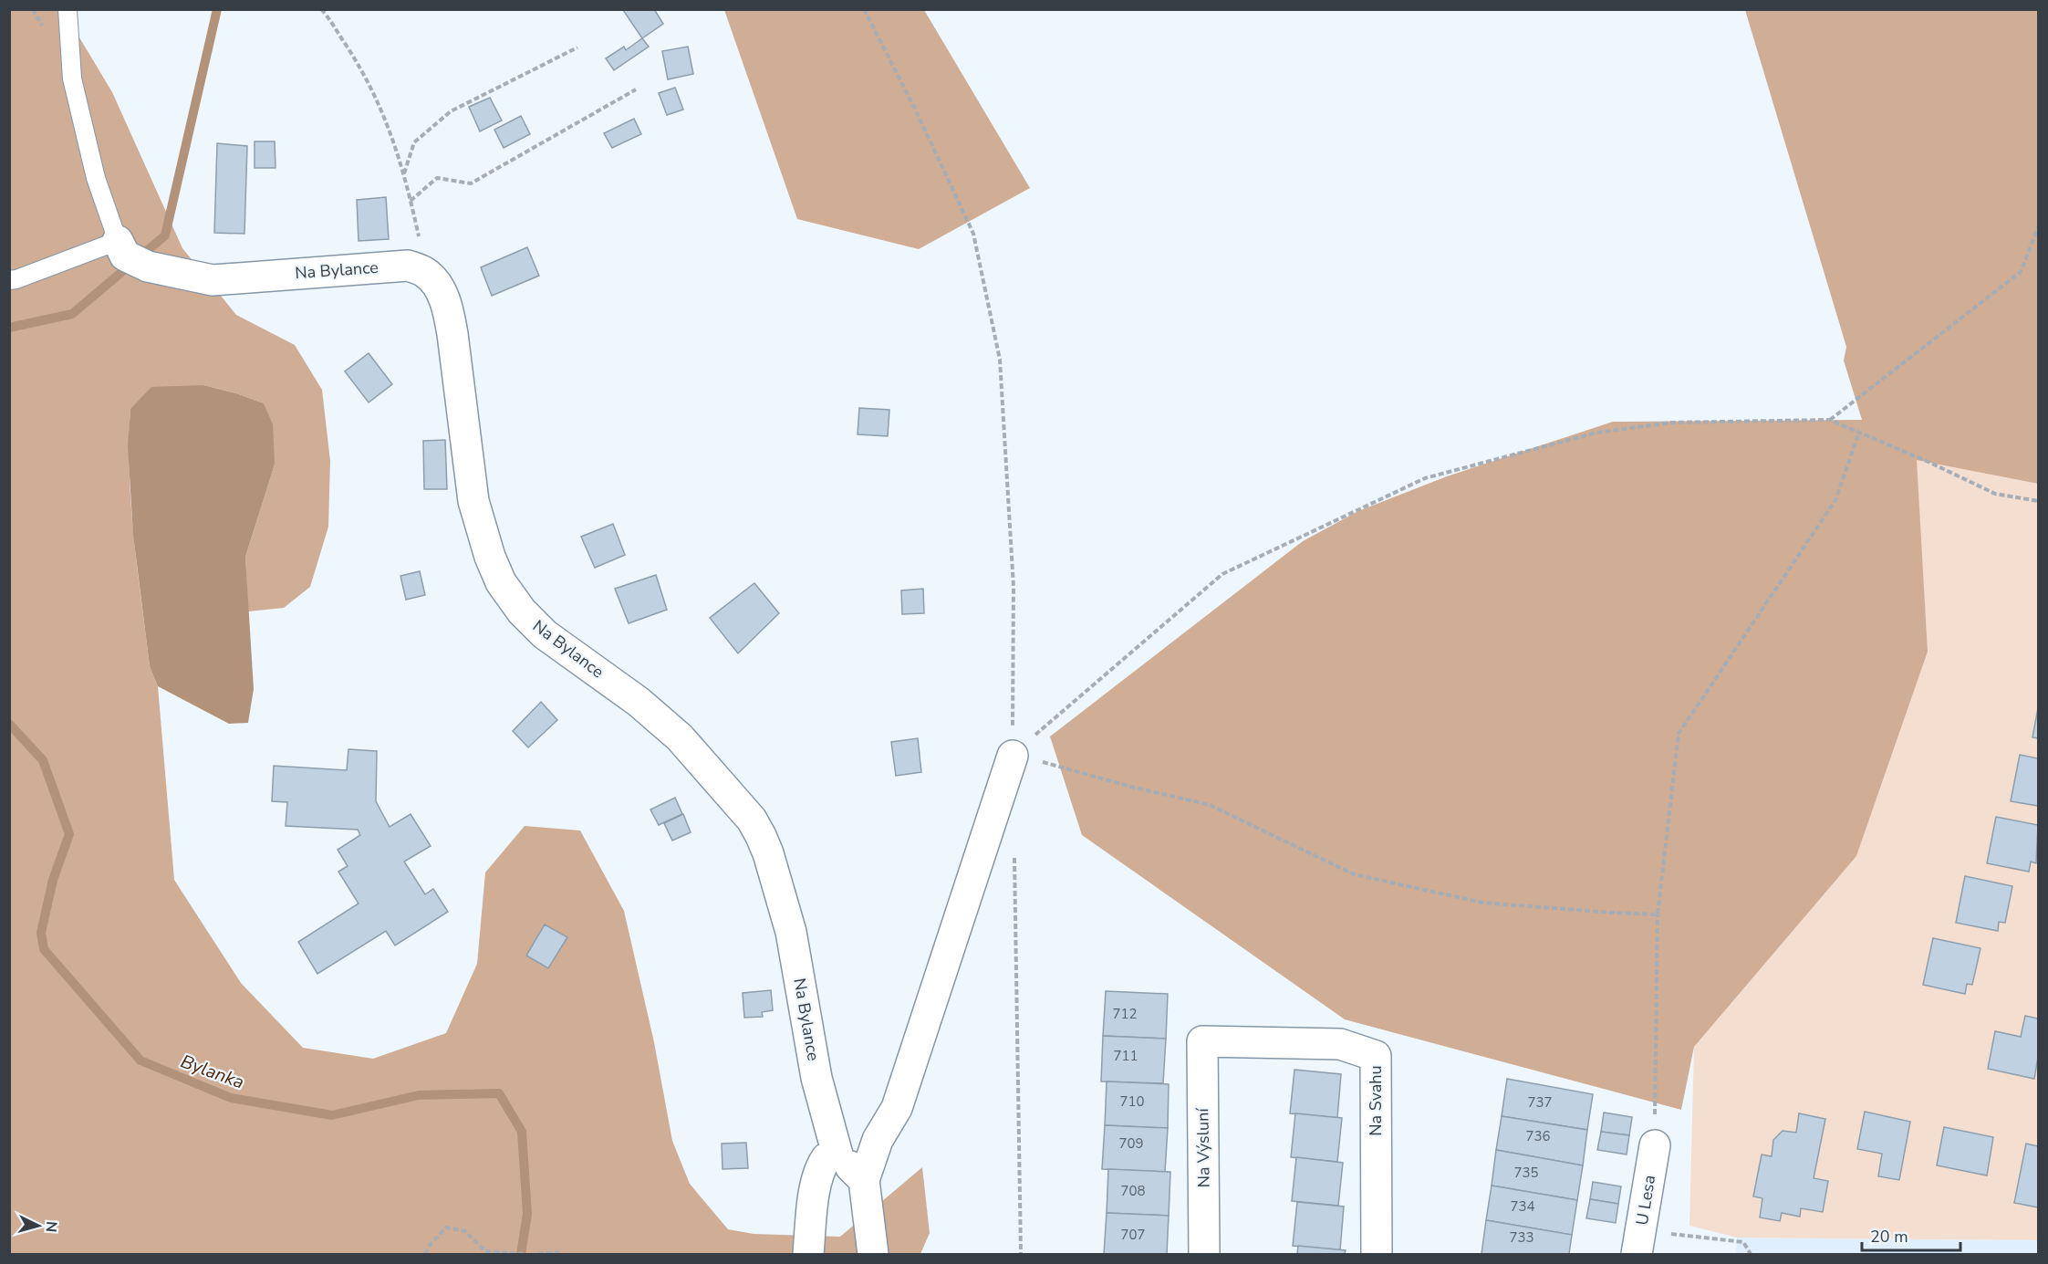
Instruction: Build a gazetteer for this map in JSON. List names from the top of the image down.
{
  "streets": {
    "street": [
      "Na Bylance",
      "Na Svahu",
      "Na Výsluní",
      "U Lesa"
    ]
  },
  "crossings": [
    ["Na Svahu", "Na Výsluní"]
  ],
  "water": ["Bylanka"],
  "house_numbers": [
    "712",
    "711",
    "710",
    "737",
    "736",
    "709",
    "735",
    "708",
    "734",
    "707",
    "733"
  ],
  "scale_bar": "20 m",
  "north": "right"
}
